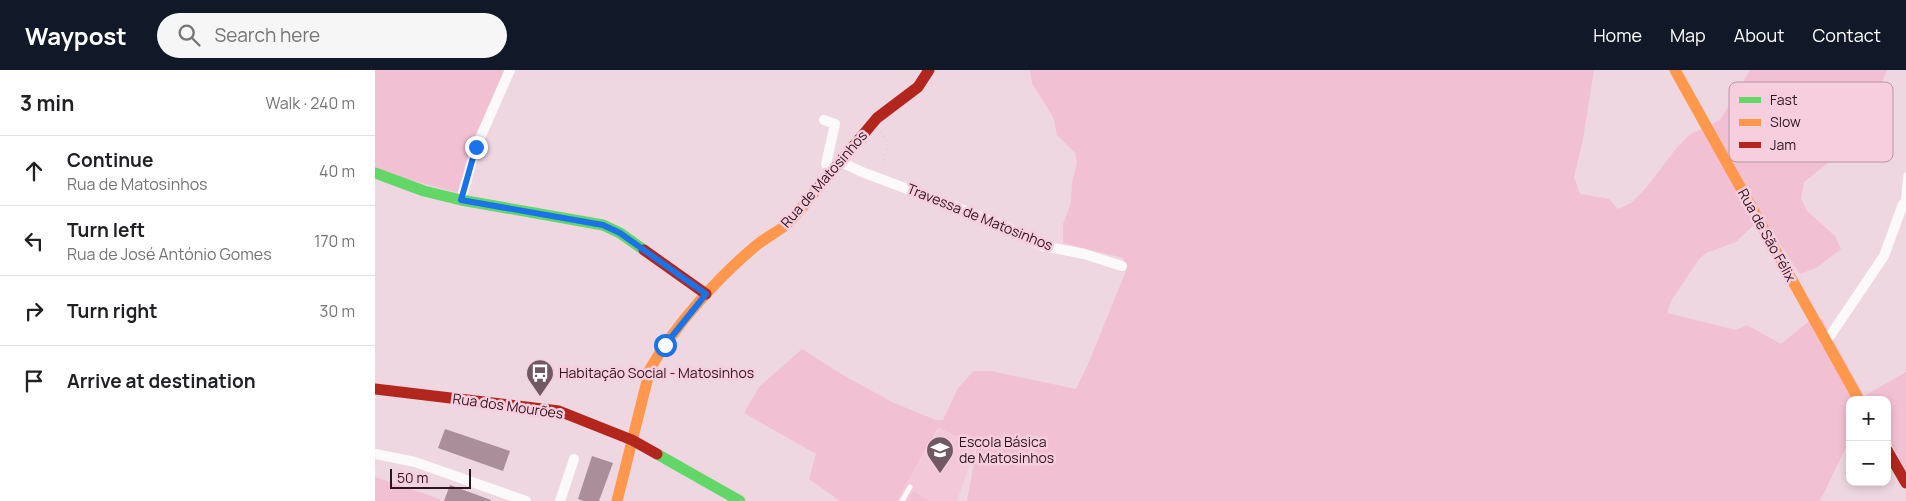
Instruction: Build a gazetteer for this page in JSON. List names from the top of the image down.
{
  "streets": {
    "street": [
      "Rua de Matosinhos",
      "Travessa de Matosinhos",
      "Rua de São Félix",
      "Rua dos Mourões"
    ]
  },
  "crossings": [
    ["Rua de Matosinhos", "Travessa de Matosinhos"],
    ["Rua de Matosinhos", "Rua dos Mourões"]
  ],
  "places": {
    "bus stop": ["Habitação Social - Matosinhos"],
    "school or university": ["Escola Básica de Matosinhos"]
  },
  "legend": ["Fast", "Slow", "Jam"],
  "scale_bar": "50 m",
  "page": {
    "header": "Waypost",
    "search": "Search here",
    "nav": [
      "Home",
      "Map",
      "About",
      "Contact"
    ],
    "heading": ["3 min", "Walk · 240 m"],
    "list": [
      ["Continue", "Rua de Matosinhos", "40 m"],
      ["Turn left", "Rua de José António Gomes", "170 m"],
      ["Turn right", "30 m"],
      "Arrive at destination"
    ],
    "map_buttons": ["+", "−"],
    "scale": "50 m"
  }
}
